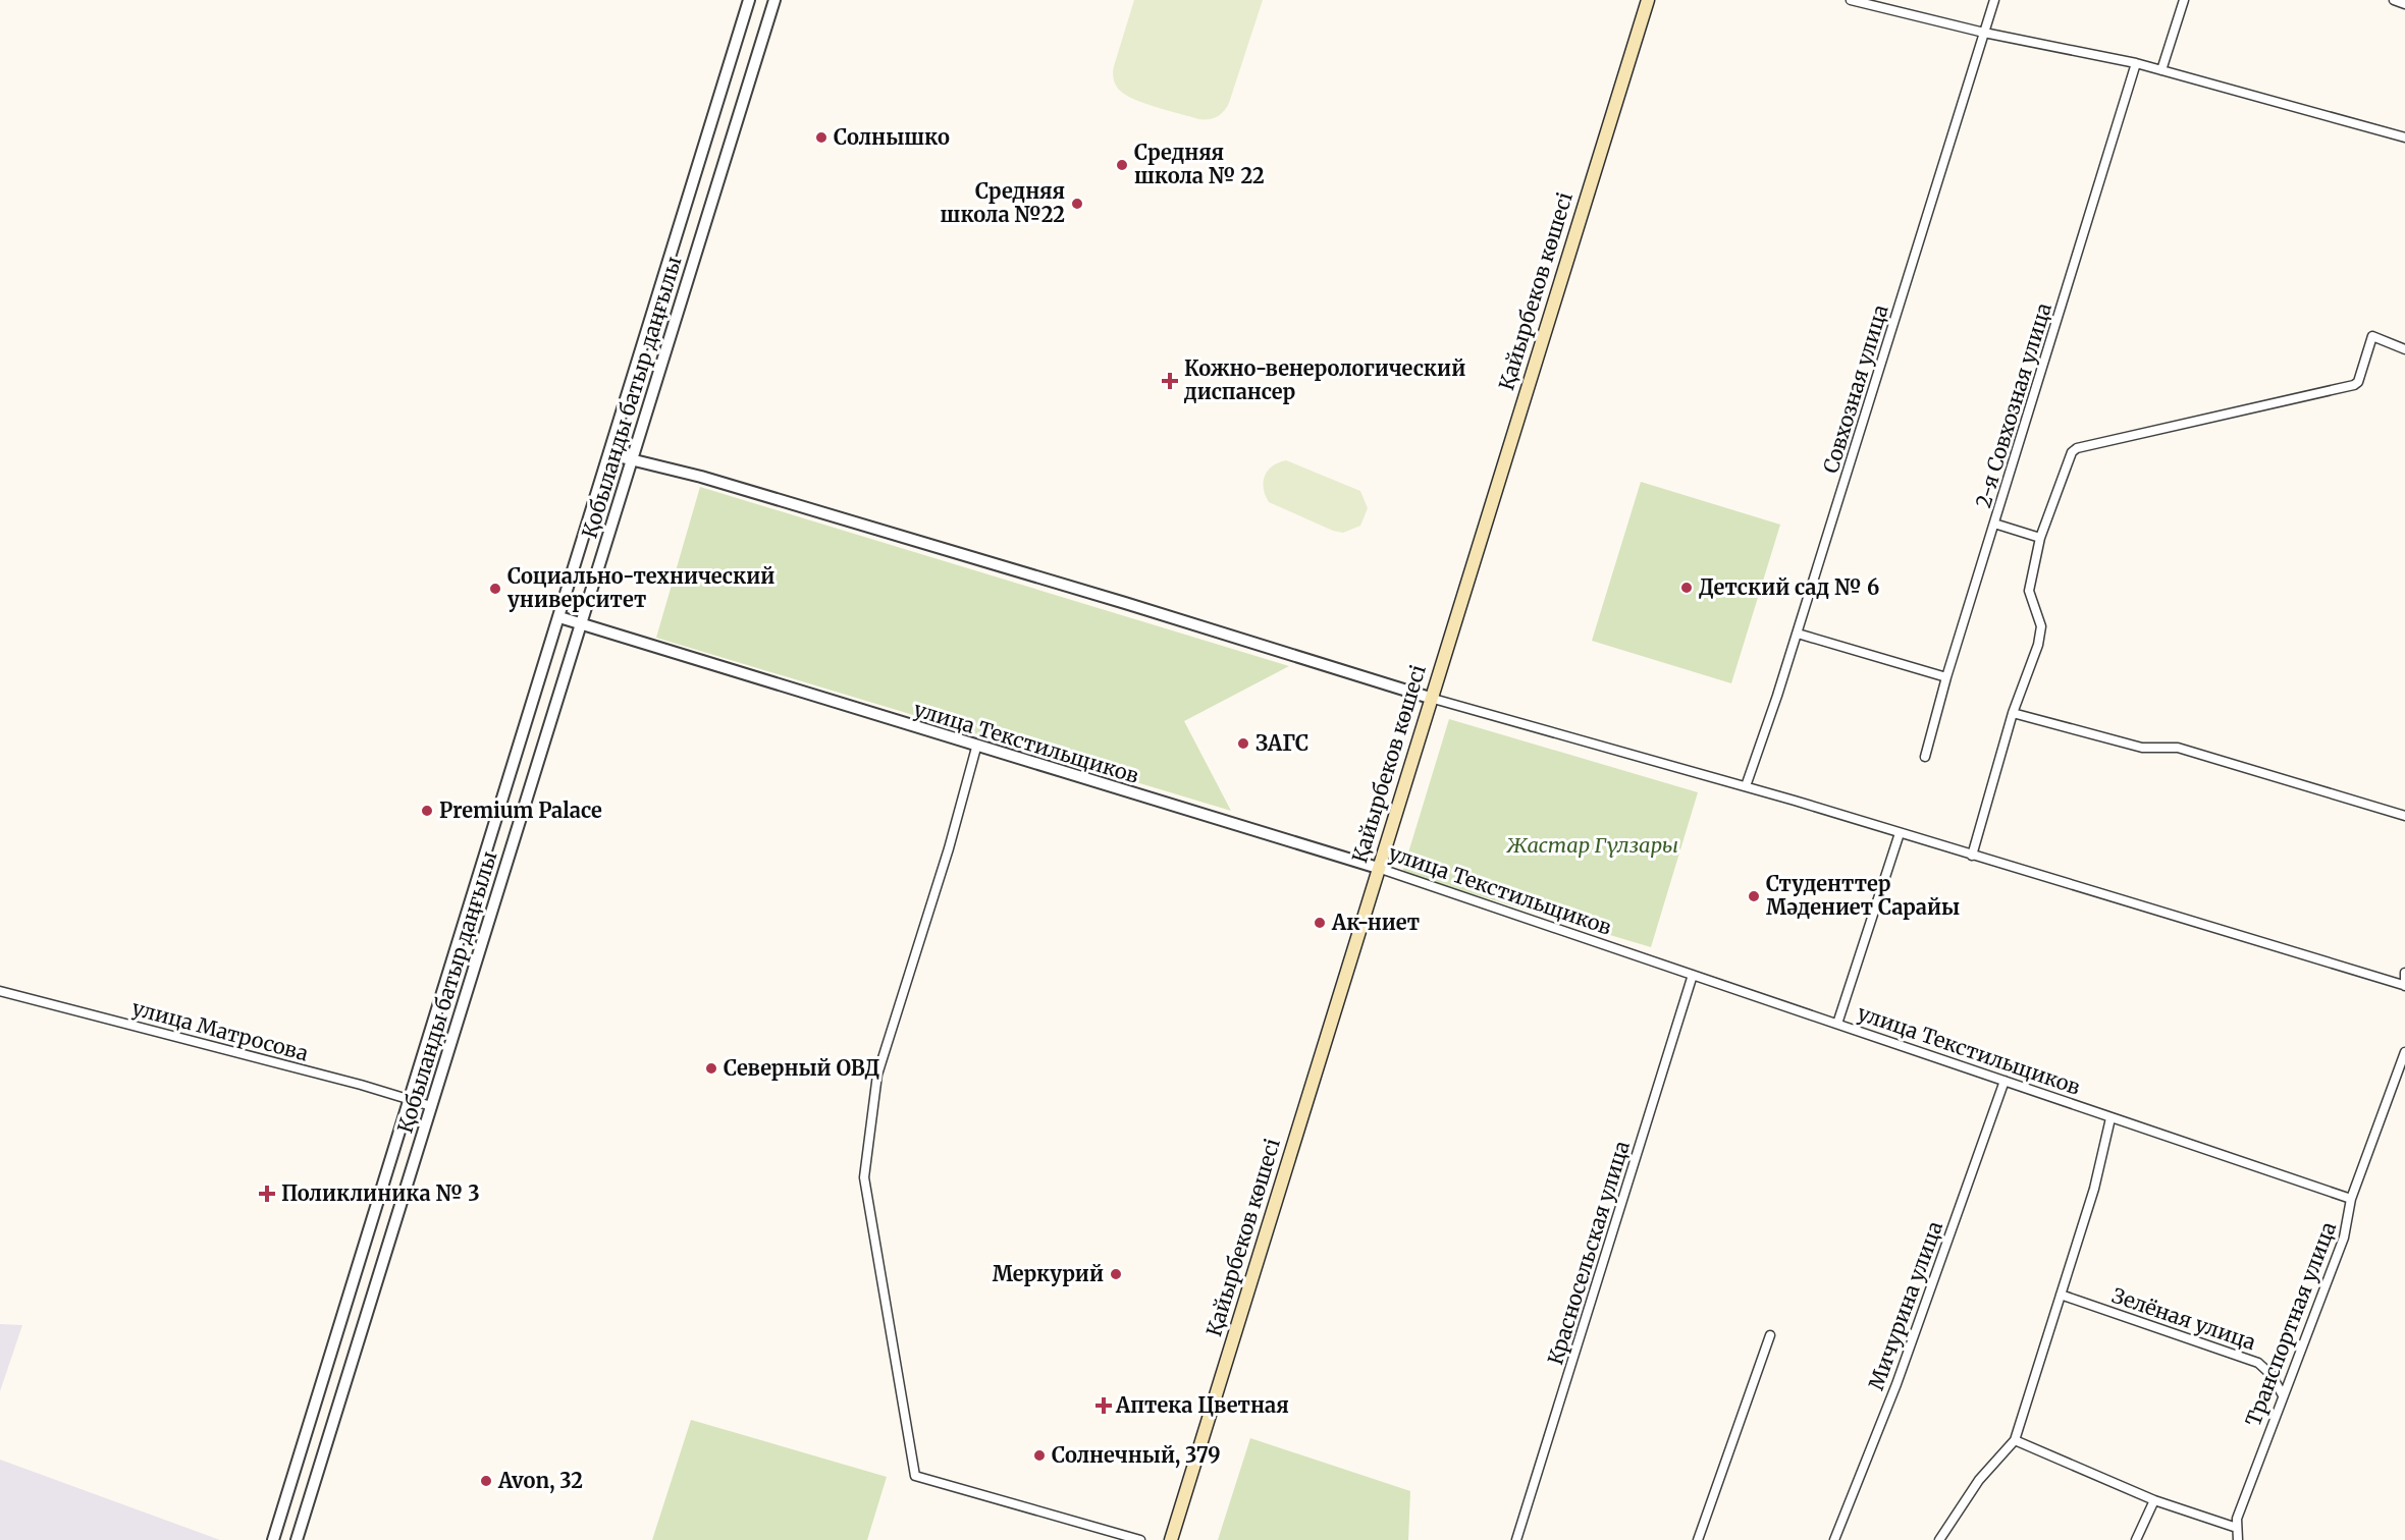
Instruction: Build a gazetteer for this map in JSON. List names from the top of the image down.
{
  "streets": {
    "main road": ["Қайырбеков көшесі"],
    "street": [
      "Совхозная улица",
      "Қобыланды батыр даңғылы",
      "2-я Совхозная улица",
      "улица Текстильщиков",
      "улица Матросова",
      "Красносельская улица",
      "Мичурина улица",
      "Зелёная улица",
      "Транспортная улица"
    ]
  },
  "crossings": [
    ["Қайырбеков көшесі", "улица Текстильщиков"],
    ["Қобыланды батыр даңғылы", "улица Текстильщиков"],
    ["Қобыланды батыр даңғылы", "улица Матросова"],
    ["улица Текстильщиков", "Красносельская улица"],
    ["улица Текстильщиков", "Мичурина улица"],
    ["улица Текстильщиков", "Транспортная улица"],
    ["Зелёная улица", "Транспортная улица"]
  ],
  "parks": ["Жастар Гүлзары"],
  "places": {
    "other": [
      "Солнышко",
      "Средняя школа № 22",
      "Средняя школа №22",
      "Детский сад № 6",
      "Социально-технический университет",
      "ЗАГС",
      "Premium Palace",
      "Студенттер Мәдениет Сарайы",
      "Ак-ниет",
      "Северный ОВД",
      "Меркурий",
      "Солнечный, 379",
      "Avon, 32"
    ],
    "health": ["Кожно-венерологический диспансер", "Поликлиника № 3", "Аптека Цветная"]
  }
}
